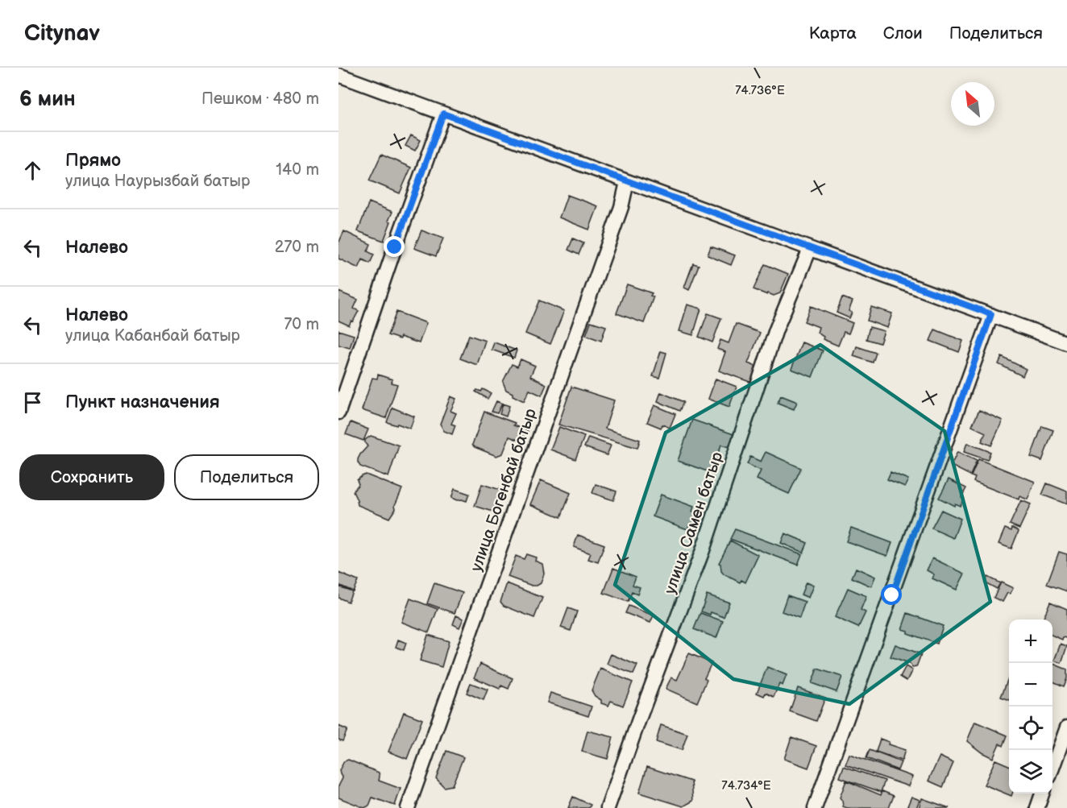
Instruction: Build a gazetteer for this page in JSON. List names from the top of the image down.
{
  "streets": {
    "street": ["улица Богенбай батыр", "улица Самен батыр"]
  },
  "north": "top left",
  "page": {
    "header": "Citynav",
    "nav": ["Карта", "Слои", "Поделиться"],
    "heading": ["6 мин", "Пешком · 480 m"],
    "list": [
      ["Прямо", "улица Наурызбай батыр", "140 m"],
      ["Налево", "270 m"],
      ["Налево", "улица Кабанбай батыр", "70 m"],
      "Пункт назначения"
    ],
    "buttons": ["Сохранить", "Поделиться"],
    "map_buttons": ["+", "−"]
  },
  "coordinates": ["74.736°E", "74.734°E"]
}
